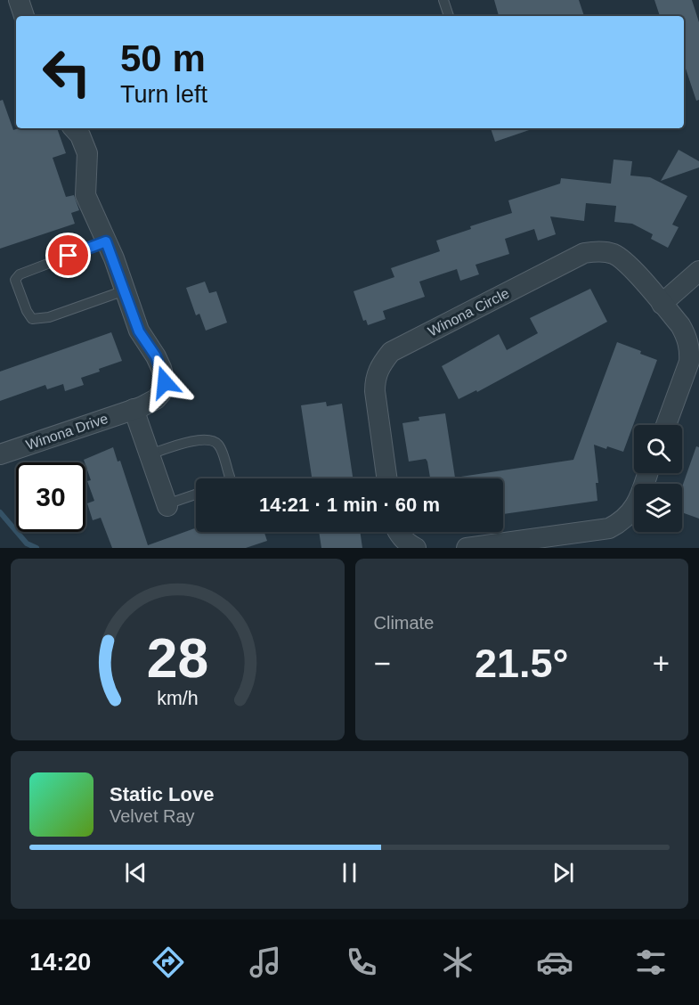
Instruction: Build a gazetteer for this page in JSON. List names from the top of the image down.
{
  "streets": {
    "street": ["Winona Circle", "Winona Drive"]
  },
  "page": {
    "turn": ["50 m", "Turn left"],
    "limit": "30",
    "trip": "14:21 · 1 min · 60 m",
    "tile": "Climate",
    "heat": ["−", "21.5°", "+"],
    "song": ["Static Love", "Velvet Ray"],
    "tabs": "14:20",
    "gauge": ["28", "km/h"]
  }
}
